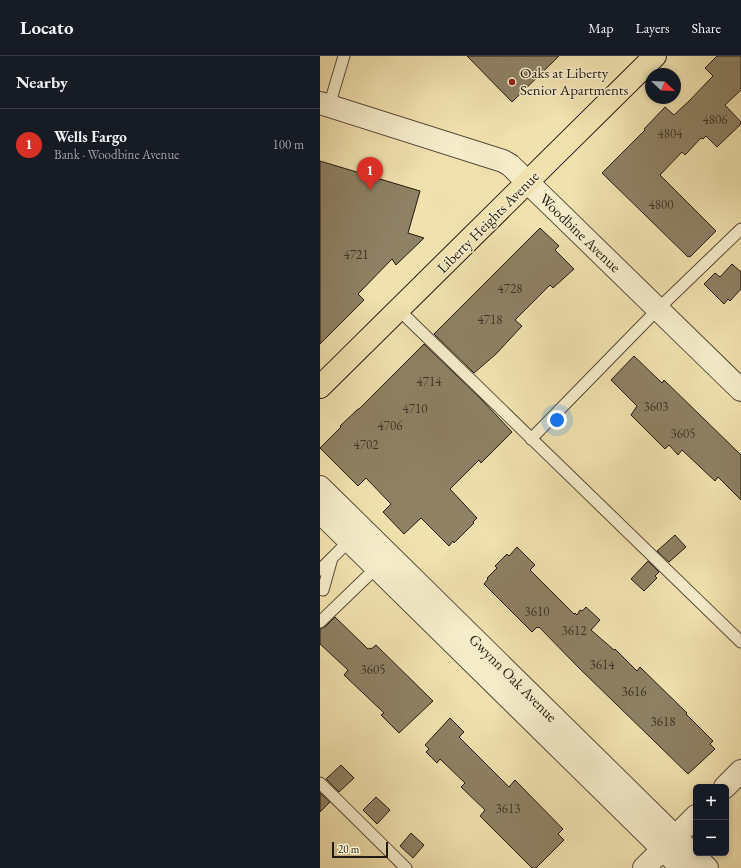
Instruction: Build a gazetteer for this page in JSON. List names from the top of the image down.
{
  "streets": {
    "main road": ["Liberty Heights Avenue"],
    "street": ["Woodbine Avenue", "Gwynn Oak Avenue"]
  },
  "crossings": [
    ["Liberty Heights Avenue", "Woodbine Avenue"]
  ],
  "places": ["Oaks at Liberty Senior Apartments"],
  "house_numbers": [
    "4806",
    "4804",
    "4800",
    "4721",
    "4728",
    "4718",
    "4714",
    "3603",
    "4710",
    "4706",
    "3605",
    "4702",
    "3610",
    "3612",
    "3614",
    "3605",
    "3616",
    "3618",
    "3613"
  ],
  "scale_bar": "20 m",
  "north": "bottom right",
  "page": {
    "header": "Locato",
    "nav": ["Map", "Layers", "Share"],
    "heading": "Nearby",
    "list": [
      {
        "mark": "1",
        "name": "Wells Fargo",
        "note": "Bank · Woodbine Avenue",
        "value": "100 m"
      }
    ],
    "pins": "1",
    "map_buttons": ["+", "−"],
    "scale": "20 m"
  }
}
